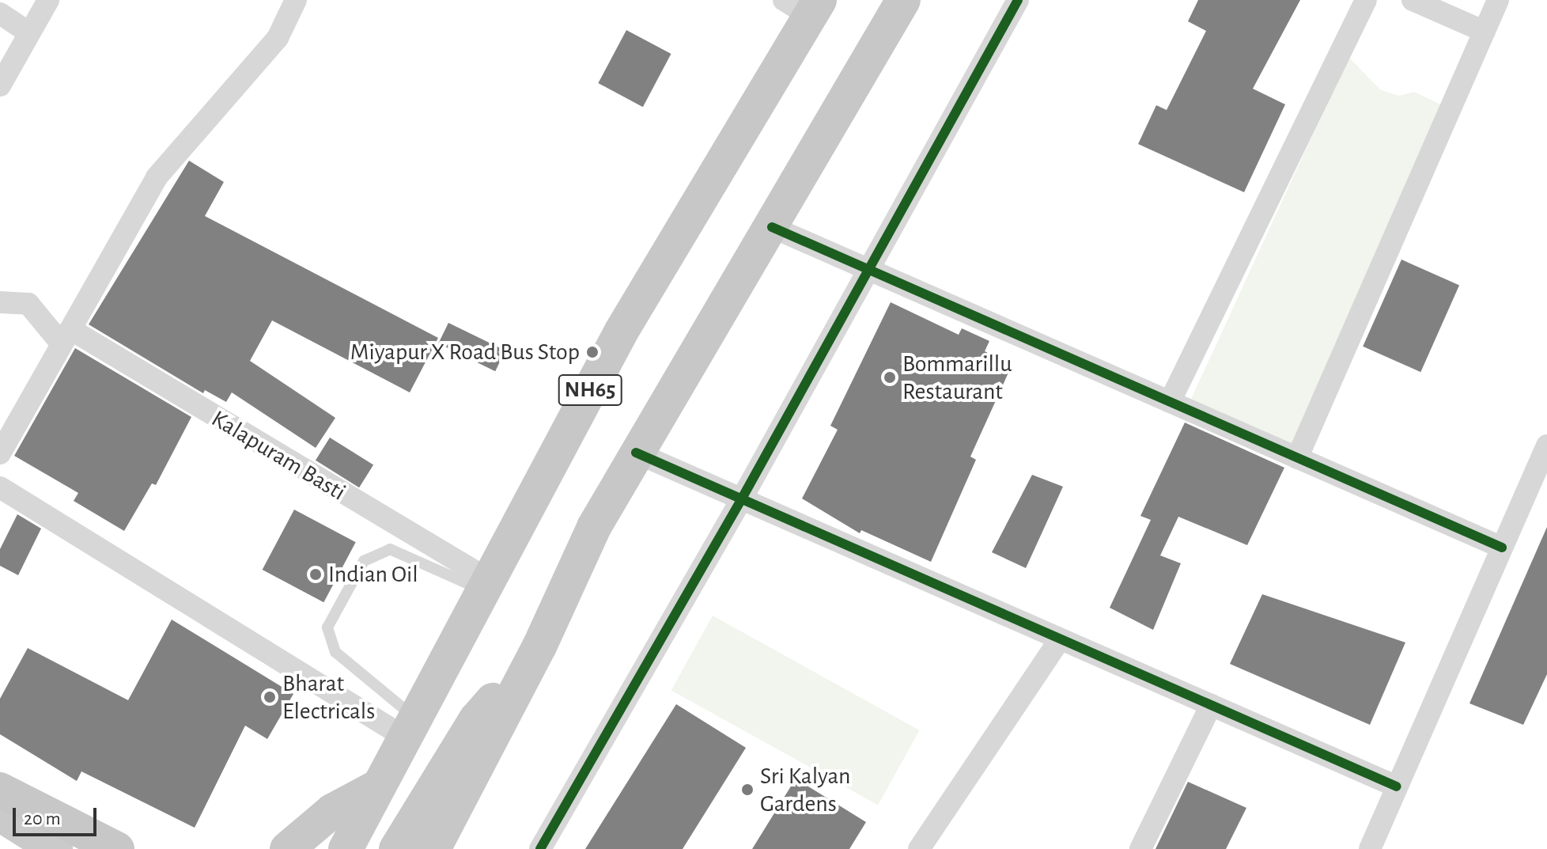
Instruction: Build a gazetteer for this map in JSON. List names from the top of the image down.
{
  "streets": {
    "highway": ["NH65"],
    "street": ["Kalapuram Basti"]
  },
  "crossings": [
    ["NH65", "Kalapuram Basti"]
  ],
  "places": [
    "Miyapur X Road Bus Stop",
    "Bommarillu Restaurant",
    "Indian Oil",
    "Bharat Electricals",
    "Sri Kalyan Gardens"
  ],
  "scale_bar": "20 m"
}
